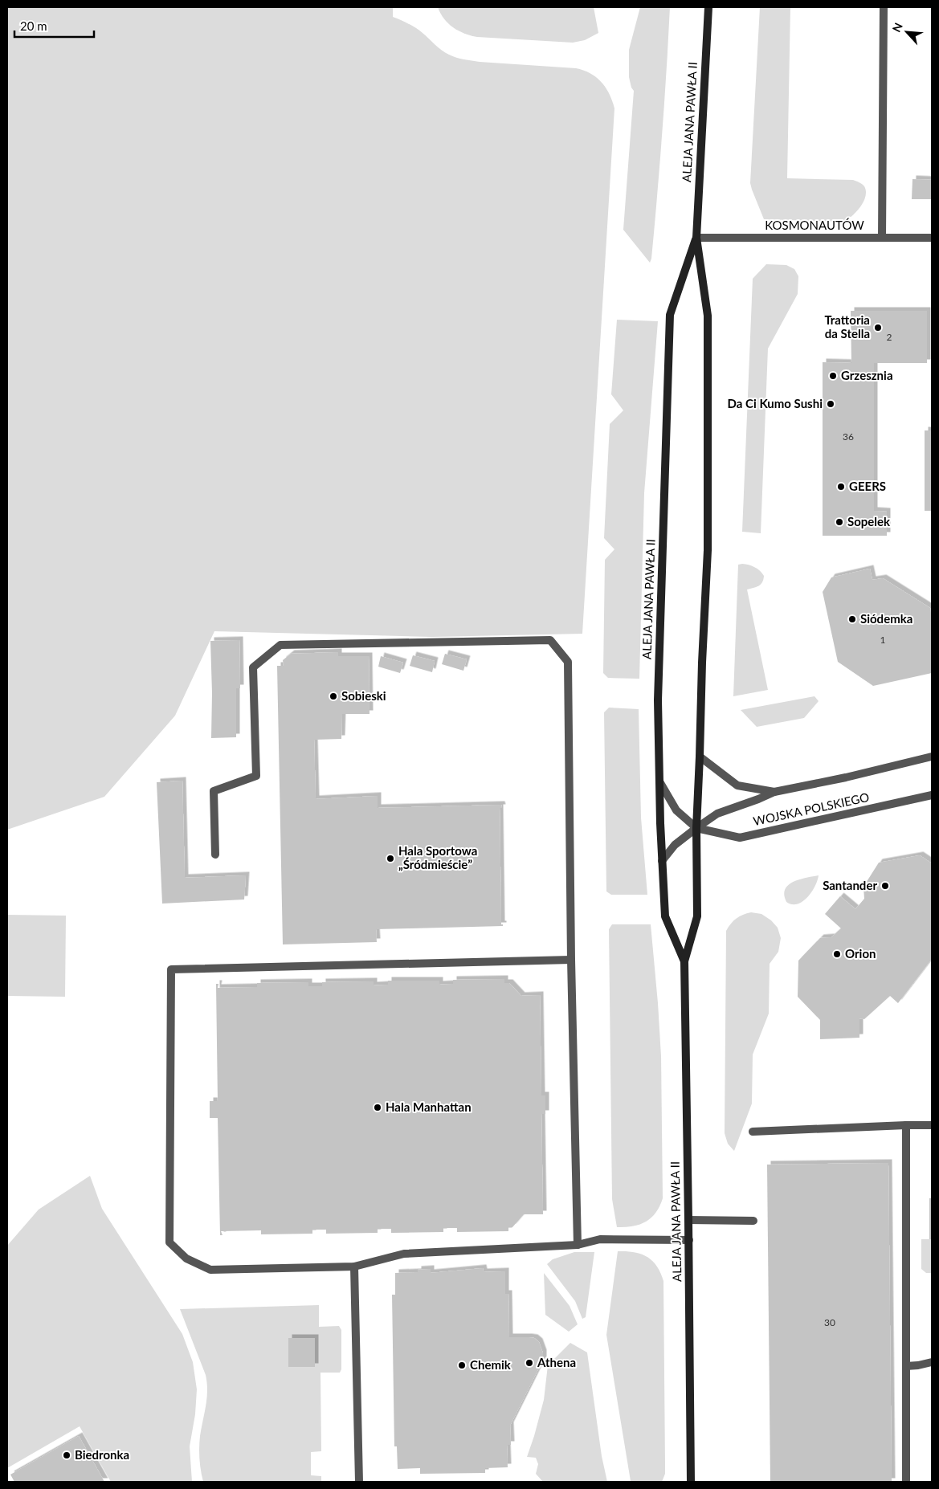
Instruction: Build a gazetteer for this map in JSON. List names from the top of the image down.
{
  "streets": {
    "main road": ["ALEJA JANA PAWŁA II"],
    "street": ["KOSMONAUTÓW", "WOJSKA POLSKIEGO"]
  },
  "crossings": [
    ["ALEJA JANA PAWŁA II", "KOSMONAUTÓW"],
    ["ALEJA JANA PAWŁA II", "WOJSKA POLSKIEGO"]
  ],
  "places": [
    "Trattoria da Stella",
    "Grzesznia",
    "Da Ci Kumo Sushi",
    "GEERS",
    "Sopelek",
    "Siódemka",
    "Sobieski",
    "Hala Sportowa „Śródmieście”",
    "Santander",
    "Orion",
    "Hala Manhattan",
    "Athena",
    "Chemik",
    "Biedronka"
  ],
  "house_numbers": [
    "2",
    "36",
    "1",
    "30"
  ],
  "scale_bar": "20 m",
  "north": "top left"
}
